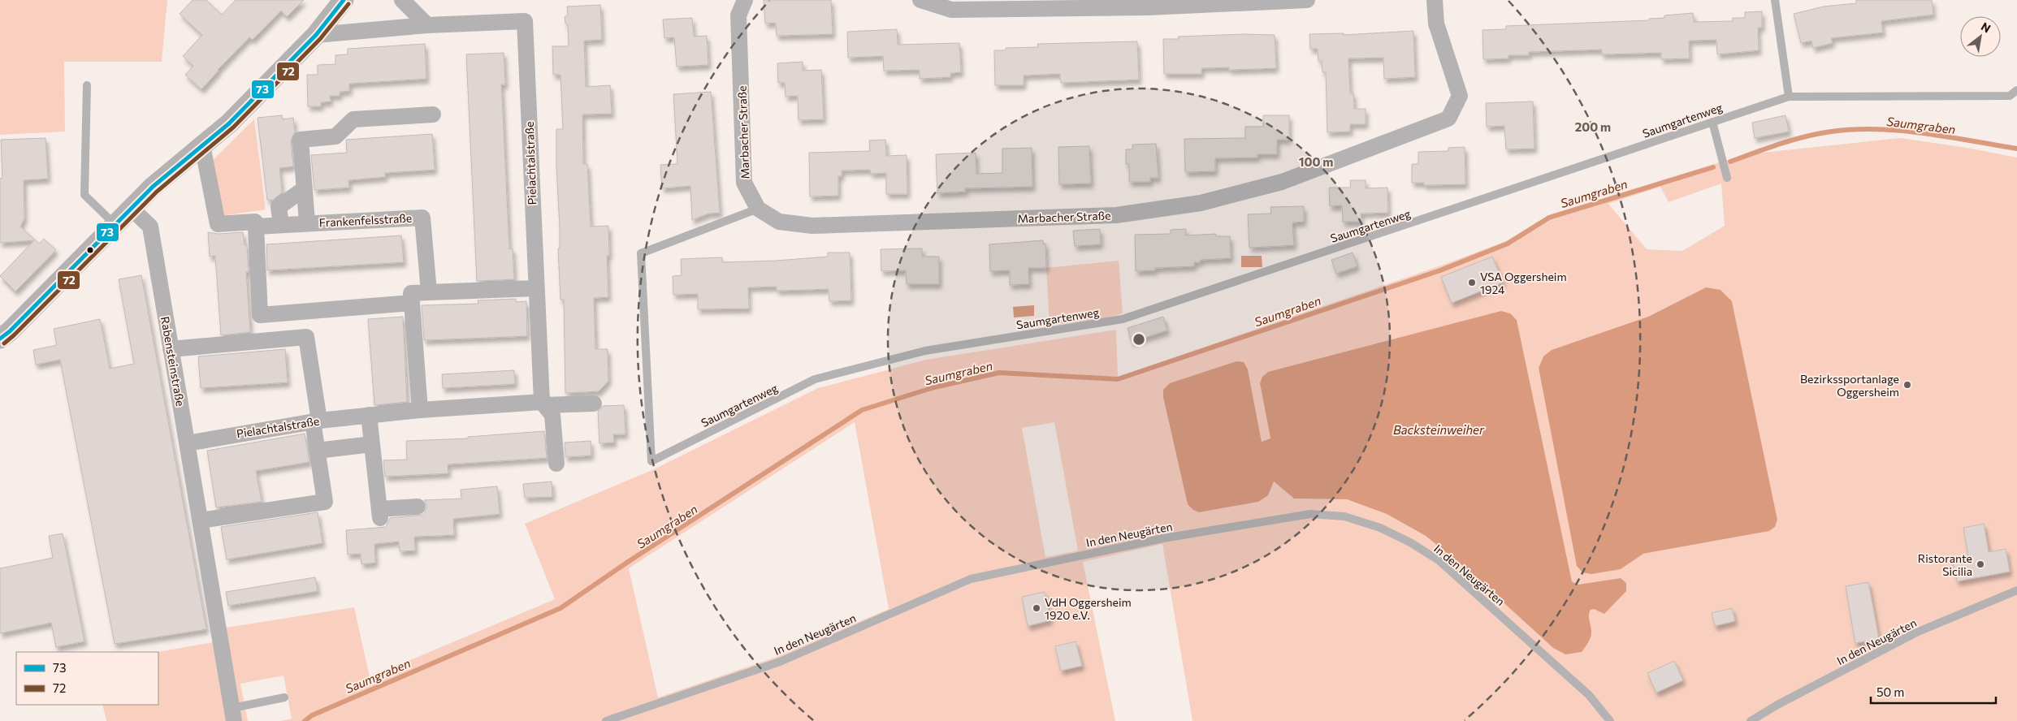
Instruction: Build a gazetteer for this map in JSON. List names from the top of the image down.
{
  "streets": {
    "street": [
      "Marbacher Straße",
      "Pielachtalstraße",
      "Frankenfelsstraße",
      "Rabensteinstraße"
    ],
    "lane": ["Saumgartenweg", "In den Neugärten"]
  },
  "crossings": [
    ["Saumgartenweg", "Marbacher Straße"],
    ["Pielachtalstraße", "Rabensteinstraße"]
  ],
  "water": ["Saumgraben", "Backsteinweiher"],
  "places": [
    "VSA Oggersheim 1924",
    "Bezirkssportanlage Oggersheim",
    "Ristorante Sicilia",
    "VdH Oggersheim 1920 e.V."
  ],
  "lines": ["transit line 73", "transit line 72"],
  "legend": ["73", "72"],
  "scale_bar": "50 m",
  "north": "top right",
  "rings": ["200 m", "100 m"]
}
